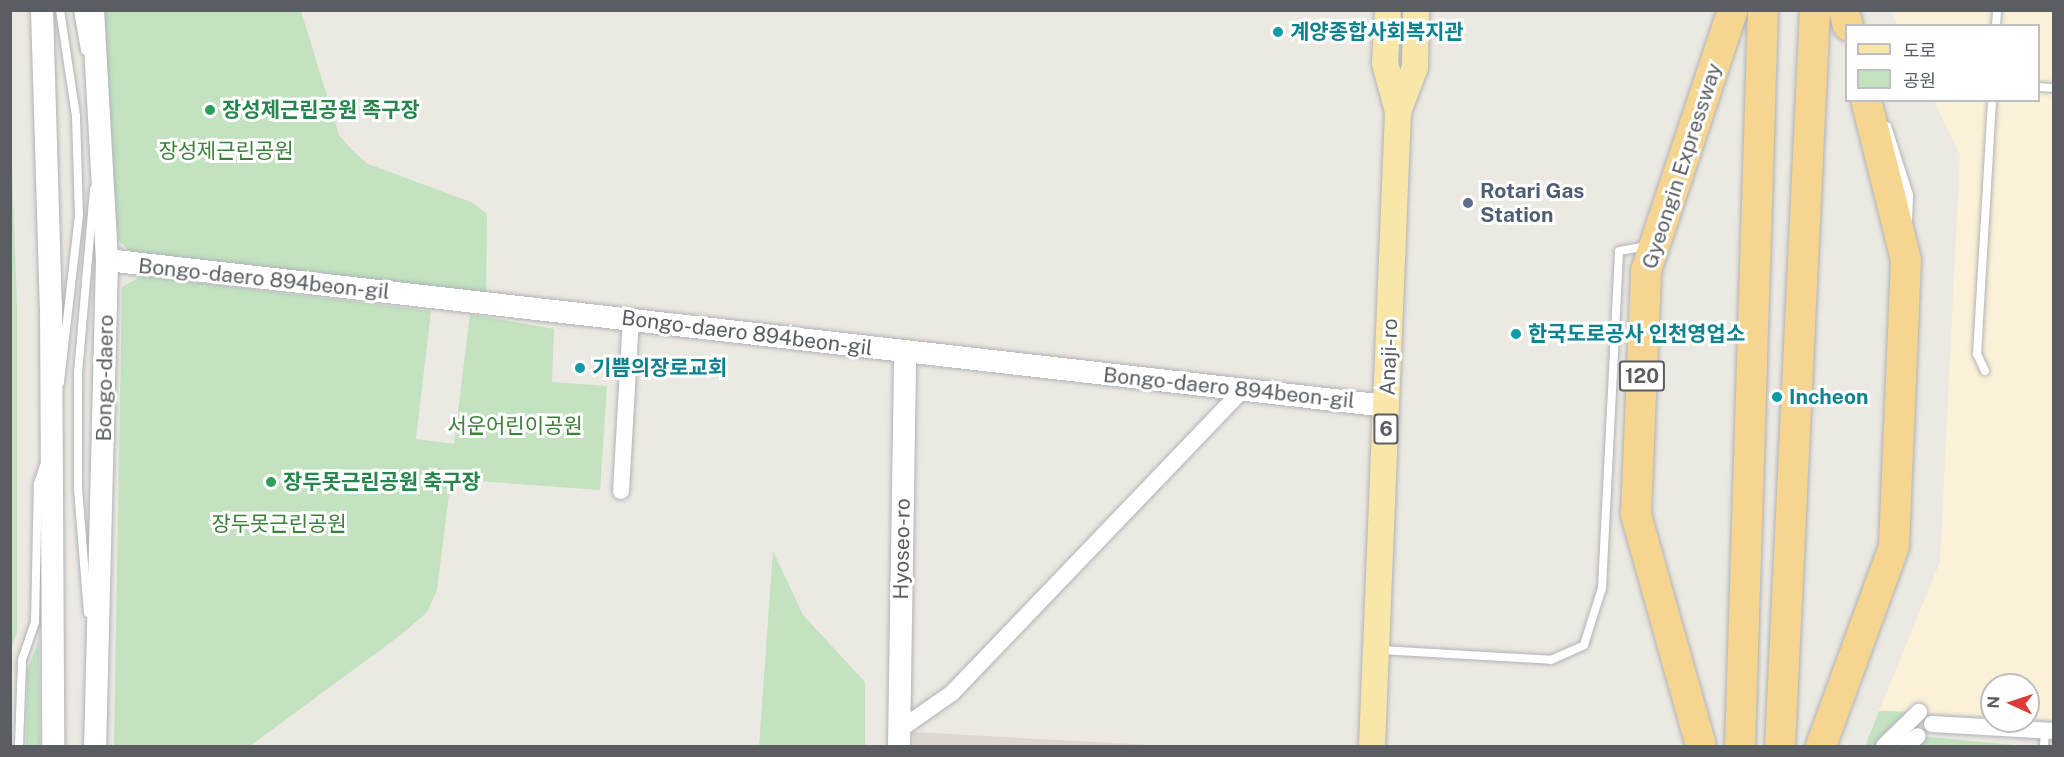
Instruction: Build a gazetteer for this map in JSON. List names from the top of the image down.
{
  "streets": {
    "highway": ["Gyeongin Expressway", "120"],
    "main road": ["Anaji-ro", "6"],
    "street": ["Bongo-daero 894beon-gil", "Bongo-daero", "Hyoseo-ro"]
  },
  "crossings": [
    ["Bongo-daero 894beon-gil", "Anaji-ro"],
    ["Bongo-daero 894beon-gil", "Bongo-daero"],
    ["Bongo-daero 894beon-gil", "Hyoseo-ro"]
  ],
  "parks": ["장성제근린공원", "서운어린이공원", "장두못근린공원"],
  "places": [
    "계양종합사회복지관",
    "장성제근린공원 족구장",
    "Rotari Gas Station",
    "한국도로공사 인천영업소",
    "기쁨의장로교회",
    "Incheon",
    "장두못근린공원 축구장"
  ],
  "legend": ["도로", "공원"],
  "north": "left"
}
